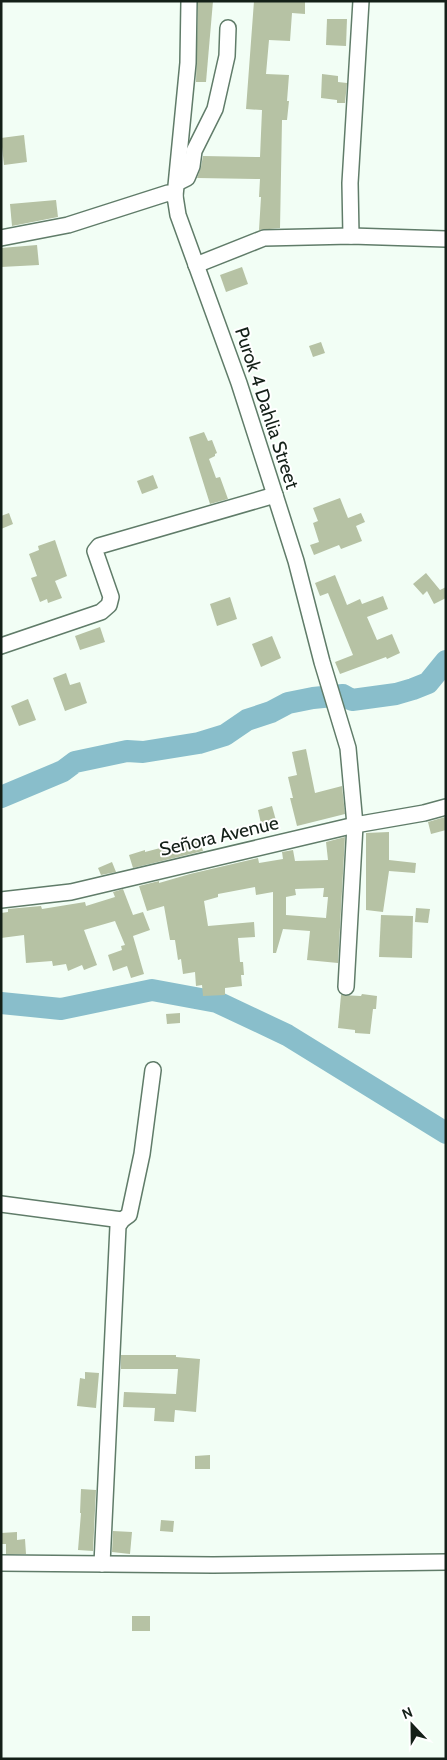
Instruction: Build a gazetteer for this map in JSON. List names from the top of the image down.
{
  "streets": {
    "street": ["Purok 4 Dahlia Street", "Señora Avenue"]
  },
  "crossings": [
    ["Purok 4 Dahlia Street", "Señora Avenue"]
  ],
  "north": "top"
}
